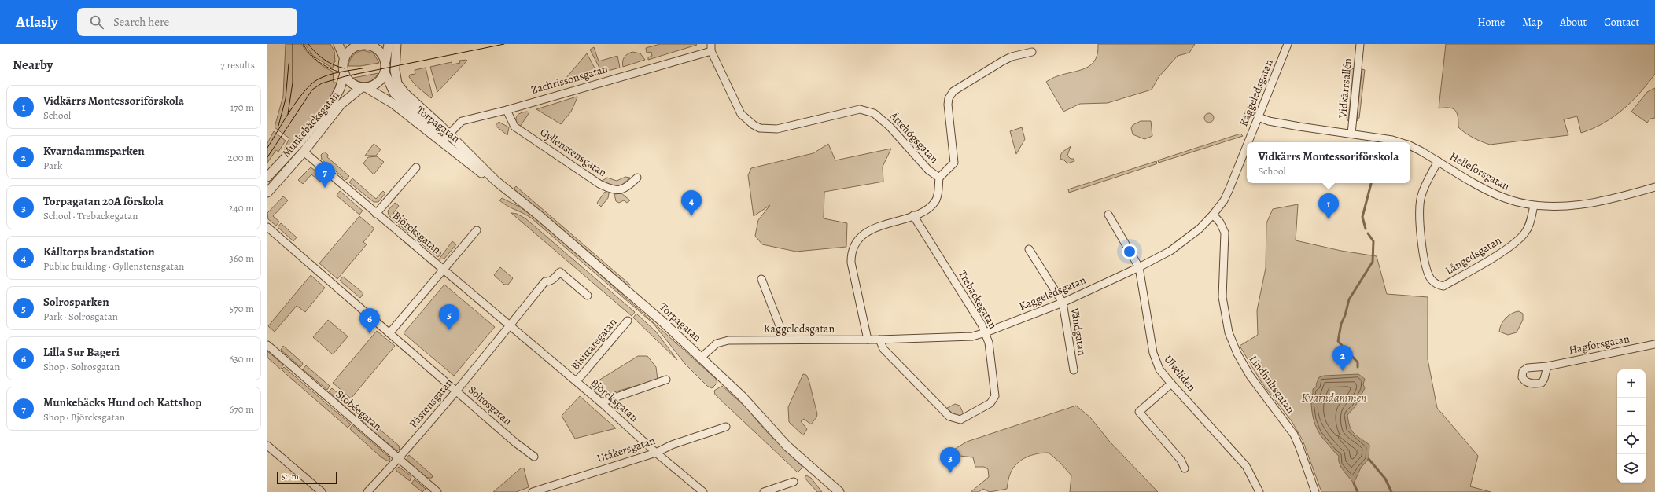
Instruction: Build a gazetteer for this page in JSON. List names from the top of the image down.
{
  "streets": {
    "street": [
      "Zachrissonsgatan",
      "Vidkärrsallén",
      "Kaggeledsgatan",
      "Munkebäcksgatan",
      "Torpagatan",
      "Ättehögsgatan",
      "Gyllenstensgatan",
      "Helleforsgatan",
      "Björcksgatan",
      "Långedsgatan",
      "Trebackegatan",
      "Vändgatan",
      "Bisittaregatan",
      "Hagforsgatan",
      "Ulveliden",
      "Lindhultsgatan",
      "Råstensgatan",
      "Solrosgatan",
      "Stobéegatan",
      "Utåkersgatan"
    ]
  },
  "crossings": [
    ["Zachrissonsgatan", "Torpagatan"],
    ["Zachrissonsgatan", "Ättehögsgatan"],
    ["Zachrissonsgatan", "Gyllenstensgatan"],
    ["Vidkärrsallén", "Helleforsgatan"],
    ["Kaggeledsgatan", "Torpagatan"],
    ["Kaggeledsgatan", "Ättehögsgatan"],
    ["Kaggeledsgatan", "Helleforsgatan"],
    ["Kaggeledsgatan", "Trebackegatan"],
    ["Kaggeledsgatan", "Vändgatan"],
    ["Kaggeledsgatan", "Ulveliden"],
    ["Kaggeledsgatan", "Lindhultsgatan"],
    ["Munkebäcksgatan", "Torpagatan"],
    ["Munkebäcksgatan", "Björcksgatan"],
    ["Ättehögsgatan", "Trebackegatan"],
    ["Helleforsgatan", "Långedsgatan"],
    ["Björcksgatan", "Bisittaregatan"],
    ["Björcksgatan", "Råstensgatan"],
    ["Björcksgatan", "Utåkersgatan"],
    ["Råstensgatan", "Solrosgatan"],
    ["Råstensgatan", "Stobéegatan"]
  ],
  "water": ["Kvarndammen"],
  "scale_bar": "50 m",
  "page": {
    "header": "Atlasly",
    "search": "Search here",
    "nav": [
      "Home",
      "Map",
      "About",
      "Contact"
    ],
    "heading": ["Nearby", "7 results"],
    "list": [
      {
        "mark": "1",
        "name": "Vidkärrs Montessoriförskola",
        "note": "School",
        "value": "170 m"
      },
      {
        "mark": "2",
        "name": "Kvarndammsparken",
        "note": "Park",
        "value": "200 m"
      },
      {
        "mark": "3",
        "name": "Torpagatan 20A förskola",
        "note": "School · Trebackegatan",
        "value": "240 m"
      },
      {
        "mark": "4",
        "name": "Kålltorps brandstation",
        "note": "Public building · Gyllenstensgatan",
        "value": "360 m"
      },
      {
        "mark": "5",
        "name": "Solrosparken",
        "note": "Park · Solrosgatan",
        "value": "570 m"
      },
      {
        "mark": "6",
        "name": "Lilla Sur Bageri",
        "note": "Shop · Solrosgatan",
        "value": "630 m"
      },
      {
        "mark": "7",
        "name": "Munkebäcks Hund och Kattshop",
        "note": "Shop · Björcksgatan",
        "value": "670 m"
      }
    ],
    "popup": ["Vidkärrs Montessoriförskola", "School"],
    "pins": [
      "7",
      "4",
      "1",
      "5",
      "6",
      "2",
      "3"
    ],
    "map_buttons": ["+", "−"],
    "scale": "50 m"
  }
}
